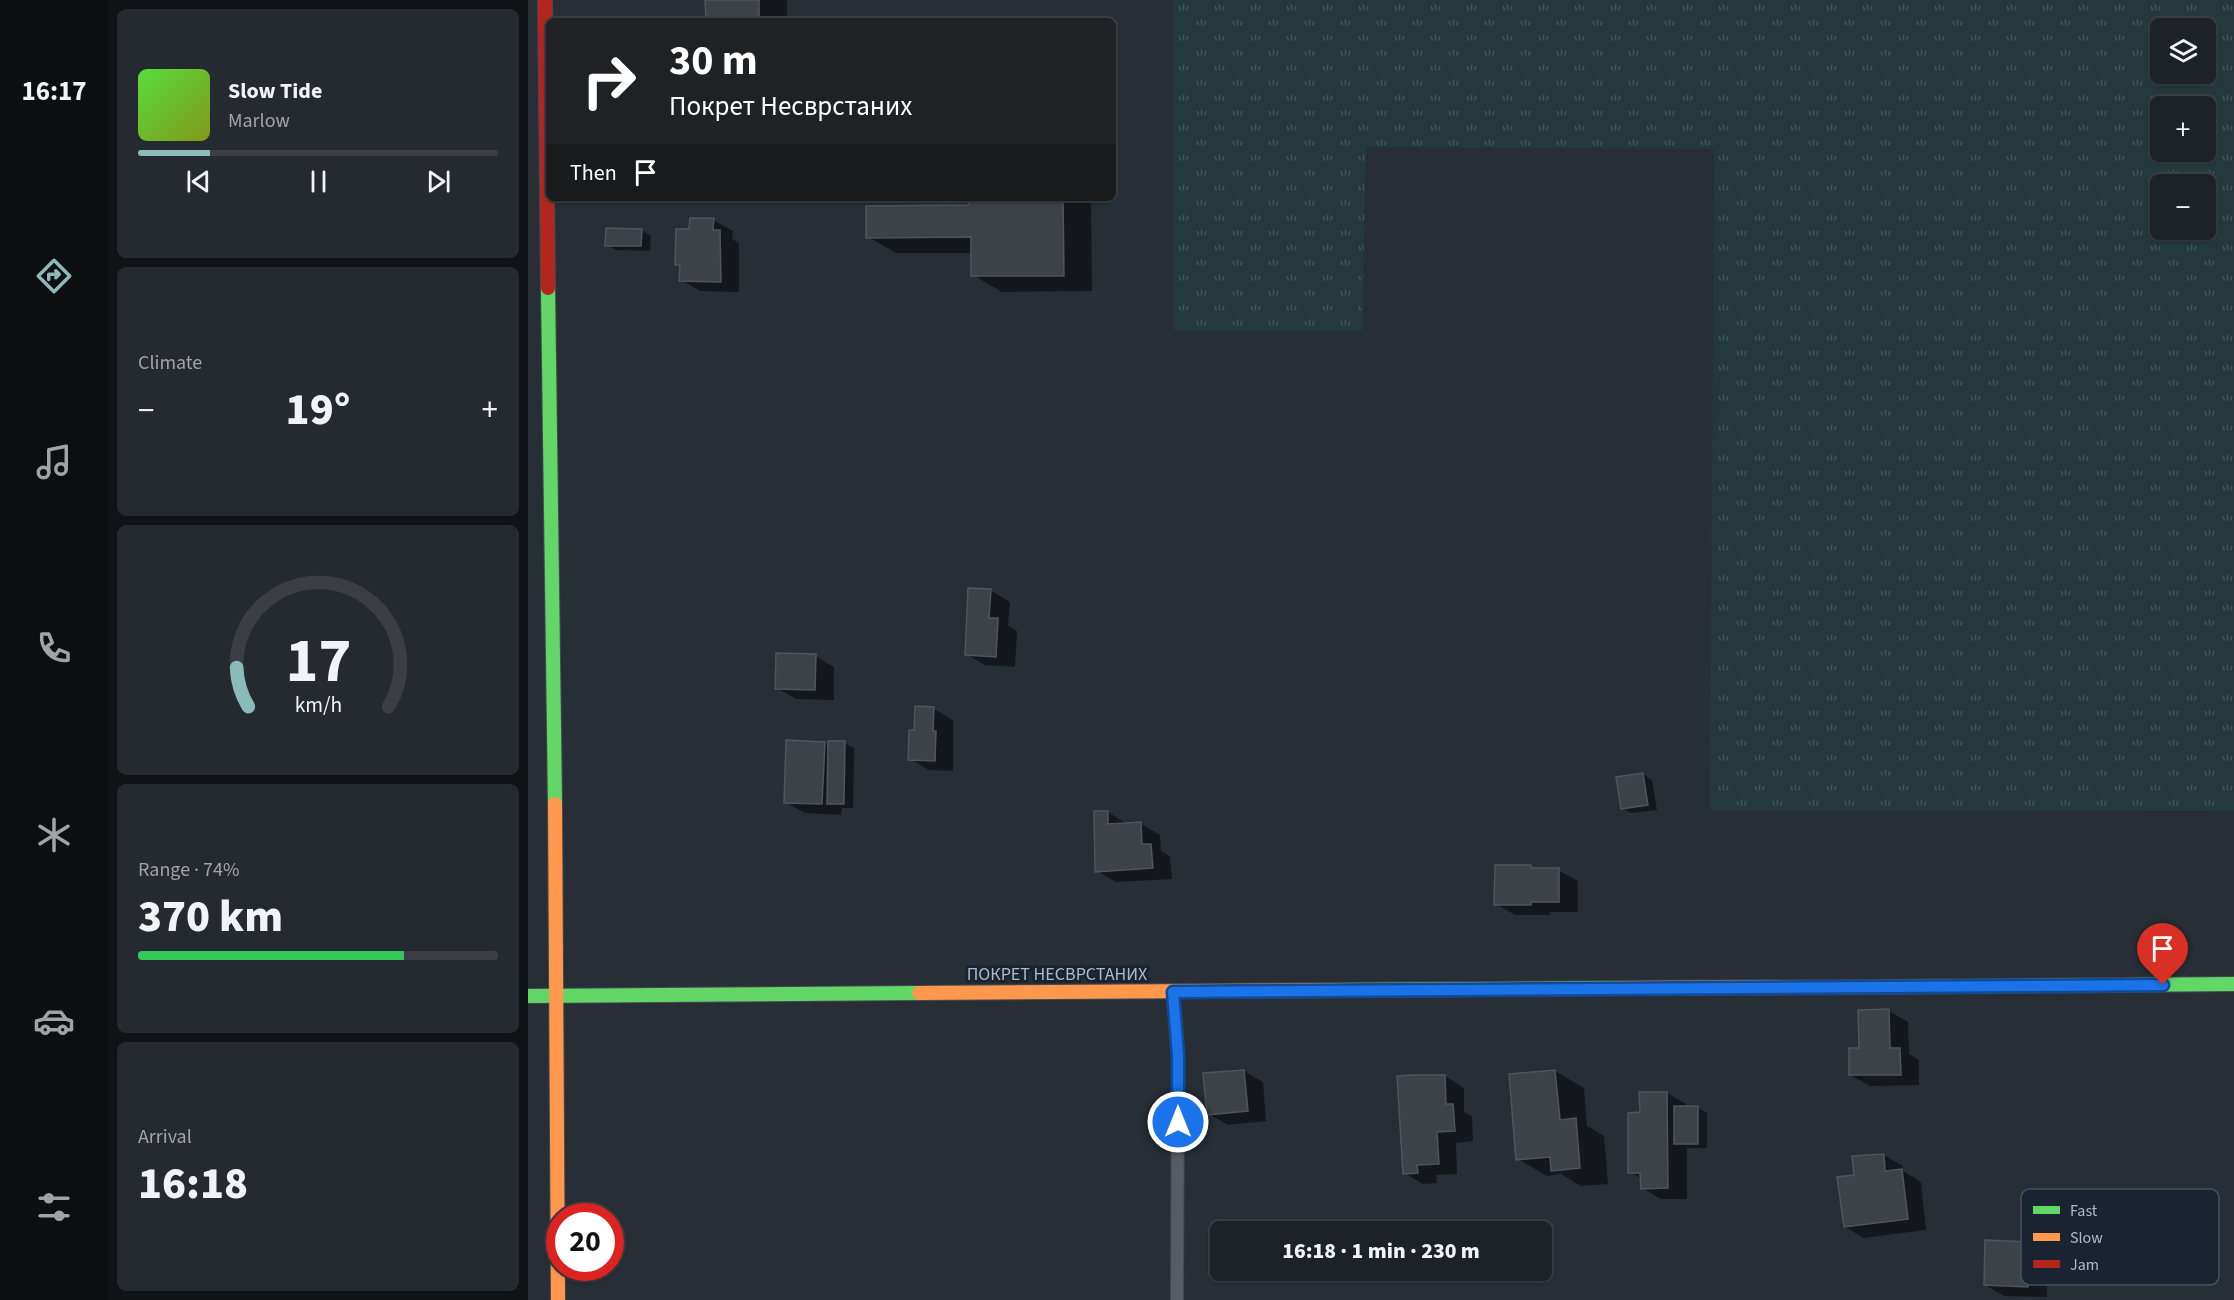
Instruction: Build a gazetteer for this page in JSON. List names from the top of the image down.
{
  "streets": {
    "street": ["ПОКРЕТ НЕСВРСТАНИХ"]
  },
  "legend": ["Fast", "Slow", "Jam"],
  "page": {
    "tabs": "16:17",
    "map_buttons": ["+", "−"],
    "turn": ["30 m", "Покрет Несврстаних"],
    "song": ["Slow Tide", "Marlow"],
    "then": "Then",
    "tile": [
      "Climate",
      ["Range · 74%", "370 km"],
      ["Arrival", "16:18"]
    ],
    "heat": ["−", "19°", "+"],
    "limit": "20",
    "trip": "16:18 · 1 min · 230 m",
    "gauge": ["17", "km/h"]
  }
}
